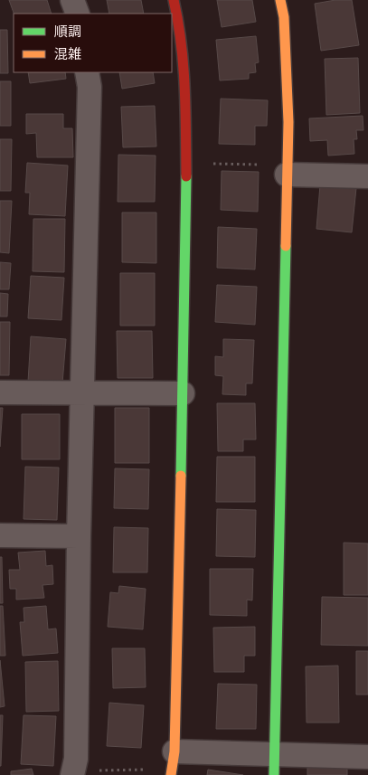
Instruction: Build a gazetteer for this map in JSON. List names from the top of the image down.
{
  "legend": ["順調", "混雑"]
}
